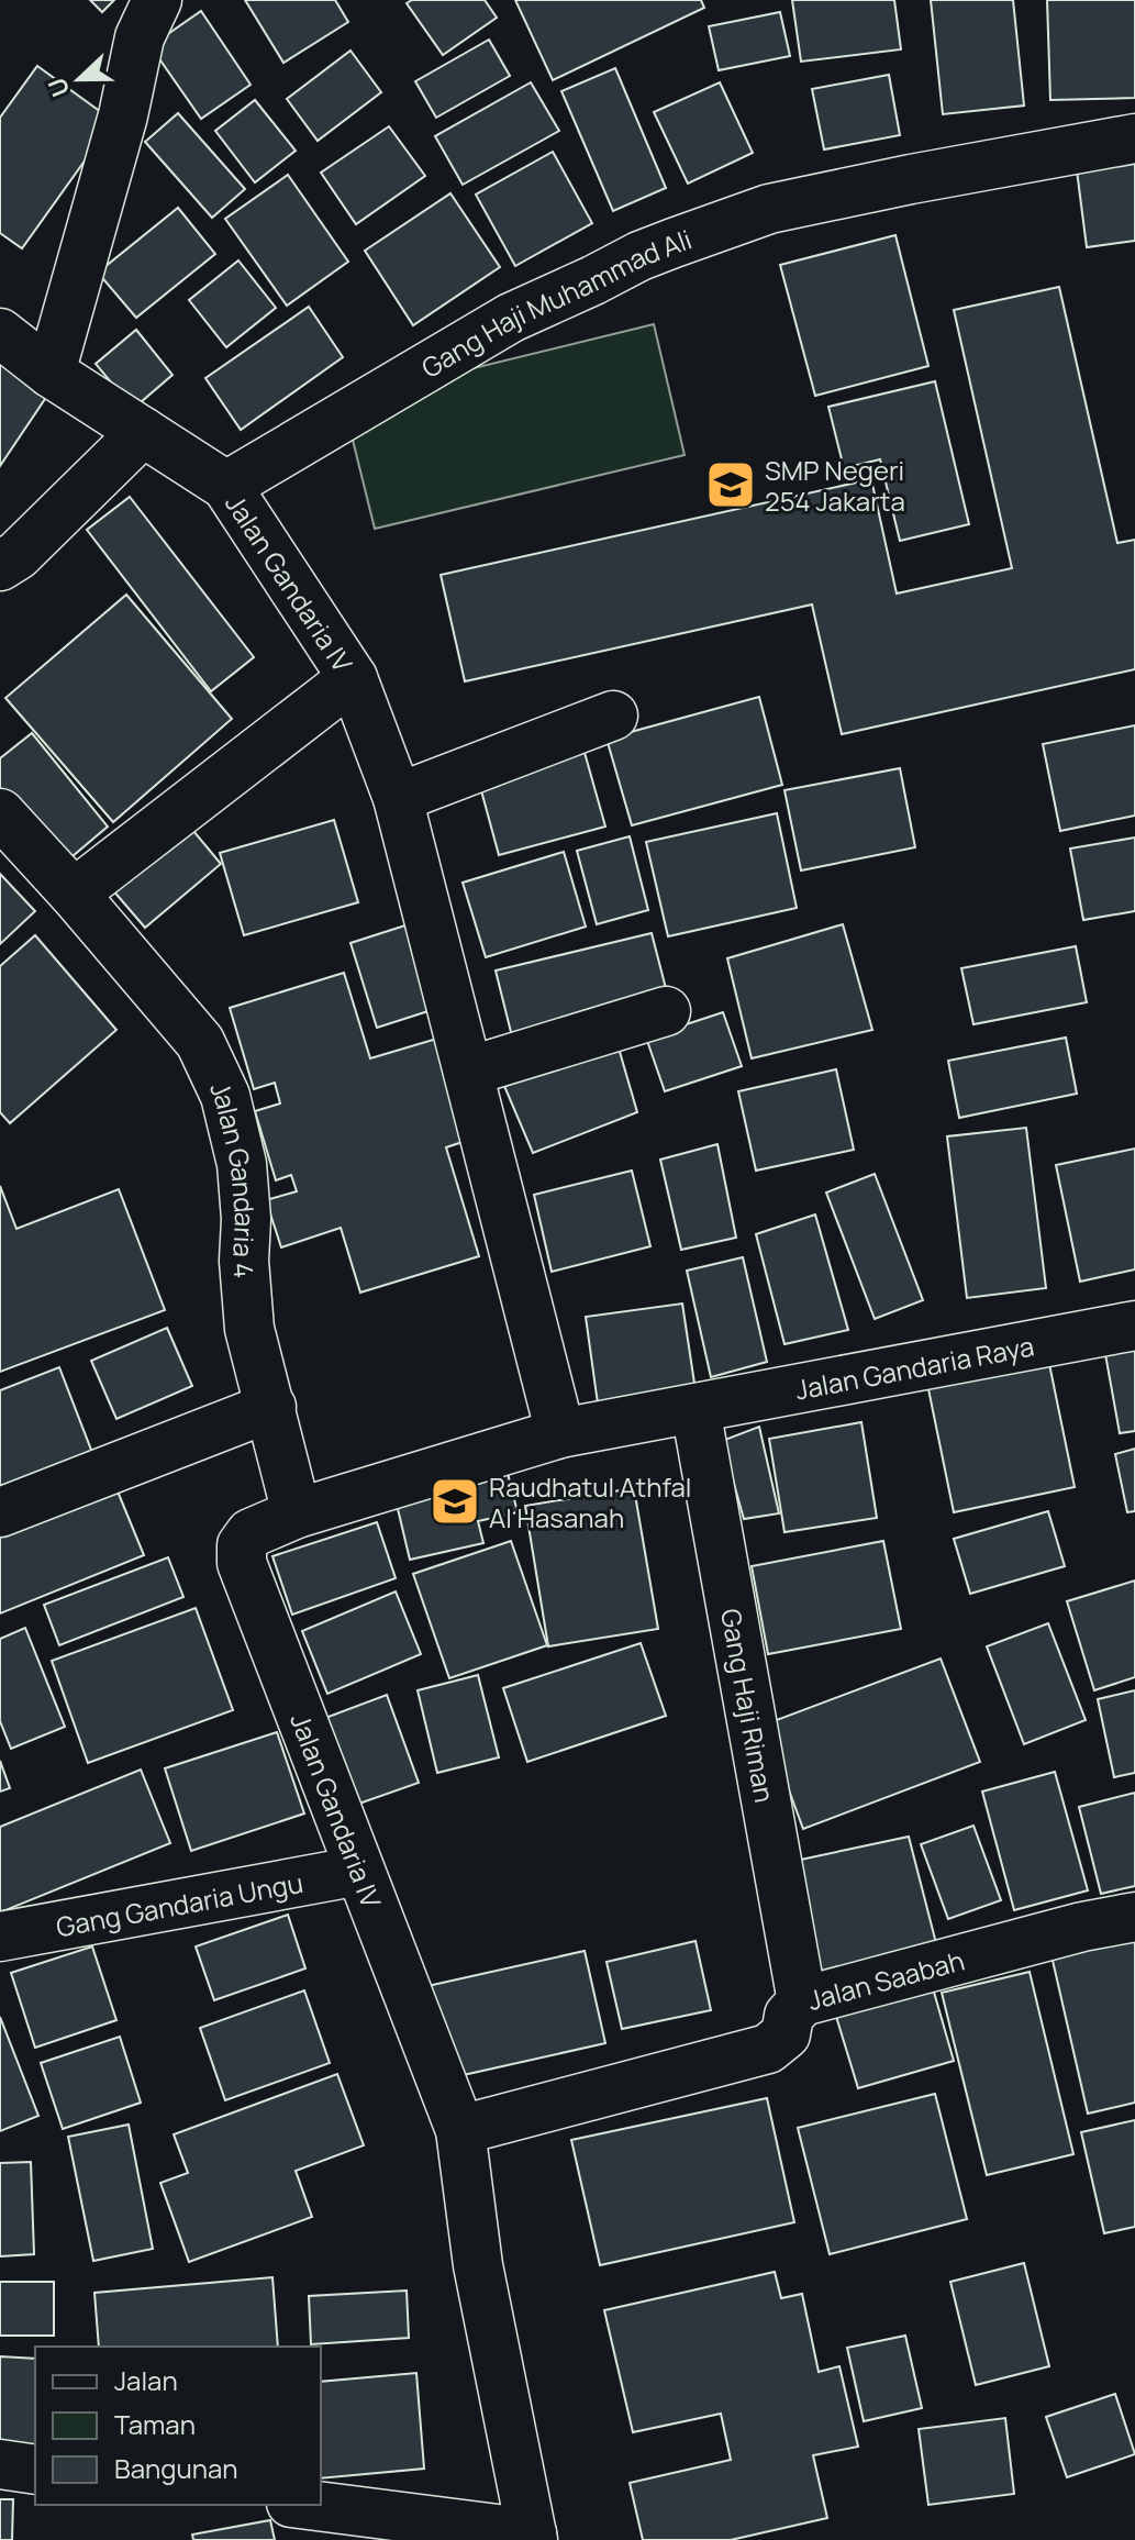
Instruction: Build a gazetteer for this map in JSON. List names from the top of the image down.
{
  "streets": {
    "street": [
      "Gang Haji Muhammad Ali",
      "Jalan Gandaria IV",
      "Jalan Gandaria 4",
      "Jalan Gandaria Raya",
      "Gang Haji Riman",
      "Gang Gandaria Ungu",
      "Jalan Saabah"
    ]
  },
  "crossings": [
    ["Gang Haji Muhammad Ali", "Jalan Gandaria IV"],
    ["Jalan Gandaria IV", "Jalan Gandaria 4"],
    ["Jalan Gandaria IV", "Jalan Gandaria Raya"],
    ["Jalan Gandaria IV", "Gang Haji Riman"],
    ["Jalan Gandaria IV", "Gang Gandaria Ungu"],
    ["Jalan Gandaria IV", "Jalan Saabah"],
    ["Jalan Gandaria Raya", "Gang Haji Riman"],
    ["Gang Haji Riman", "Jalan Saabah"]
  ],
  "places": {
    "school or university": ["SMP Negeri 254 Jakarta", "Raudhatul Athfal Al Hasanah"]
  },
  "legend": ["Jalan", "Taman", "Bangunan"],
  "north": "left"
}
